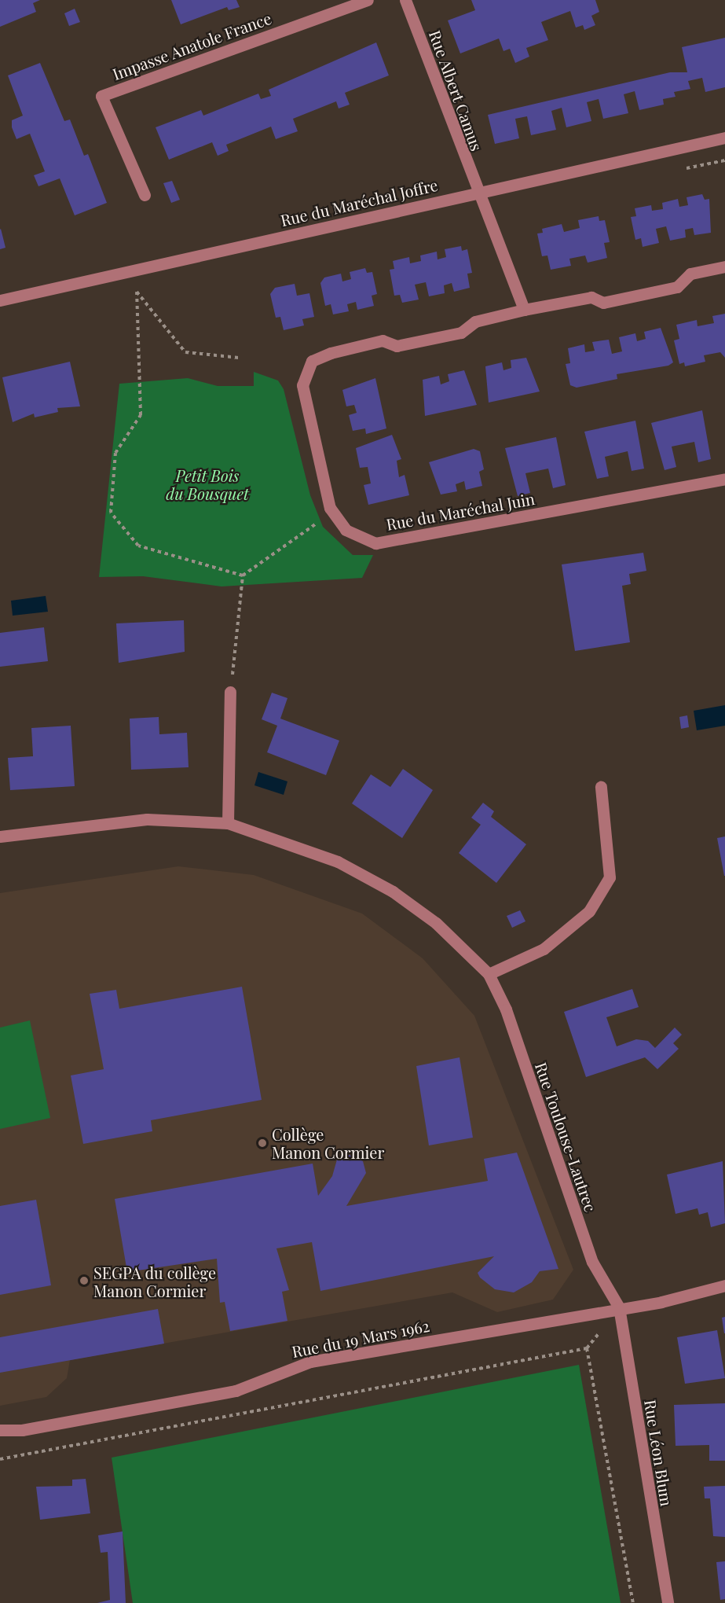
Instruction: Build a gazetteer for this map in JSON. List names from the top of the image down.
{
  "streets": {
    "street": [
      "Impasse Anatole France",
      "Rue Albert Camus",
      "Rue du Maréchal Joffre",
      "Rue du Maréchal Juin",
      "Rue Toulouse-Lautrec",
      "Rue du 19 Mars 1962",
      "Rue Léon Blum"
    ]
  },
  "crossings": [
    ["Rue Albert Camus", "Rue du Maréchal Joffre"],
    ["Rue Albert Camus", "Rue du Maréchal Juin"],
    ["Rue Toulouse-Lautrec", "Rue du 19 Mars 1962"],
    ["Rue Toulouse-Lautrec", "Rue Léon Blum"],
    ["Rue du 19 Mars 1962", "Rue Léon Blum"]
  ],
  "parks": ["Petit Bois du Bousquet"],
  "places": ["Collège Manon Cormier", "SEGPA du collège Manon Cormier"]
}
